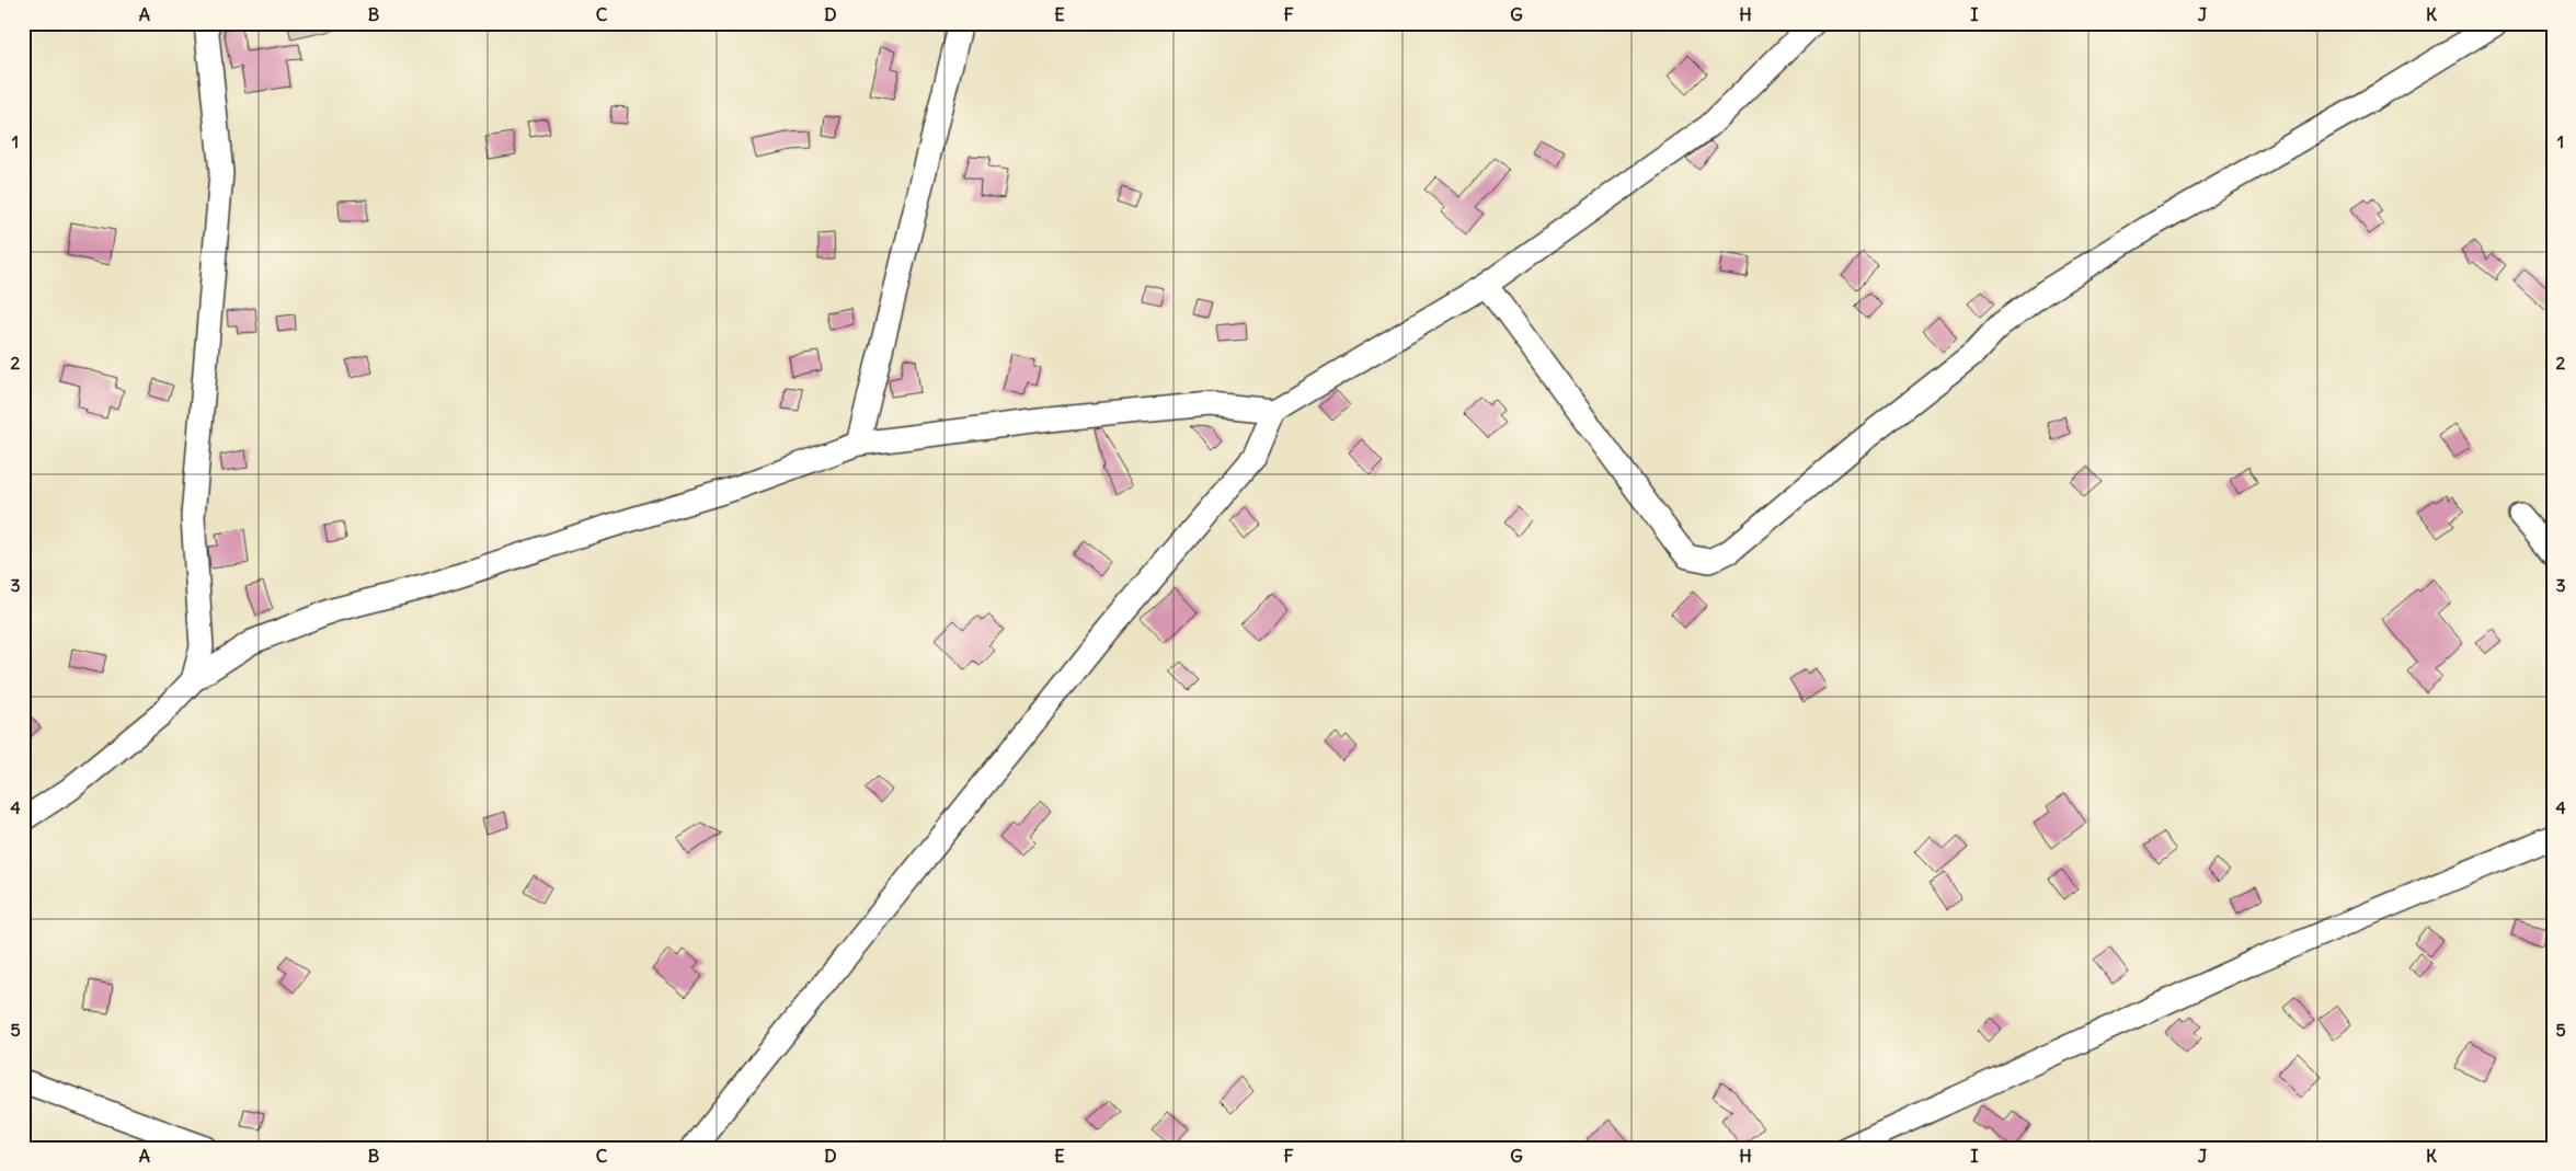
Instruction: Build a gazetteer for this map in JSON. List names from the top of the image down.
{
  "grid": {
    "columns": [
      "A",
      "B",
      "C",
      "D",
      "E",
      "F",
      "G",
      "H",
      "I",
      "J",
      "K"
    ],
    "rows": [
      "1",
      "2",
      "3",
      "4",
      "5"
    ]
  }
}
